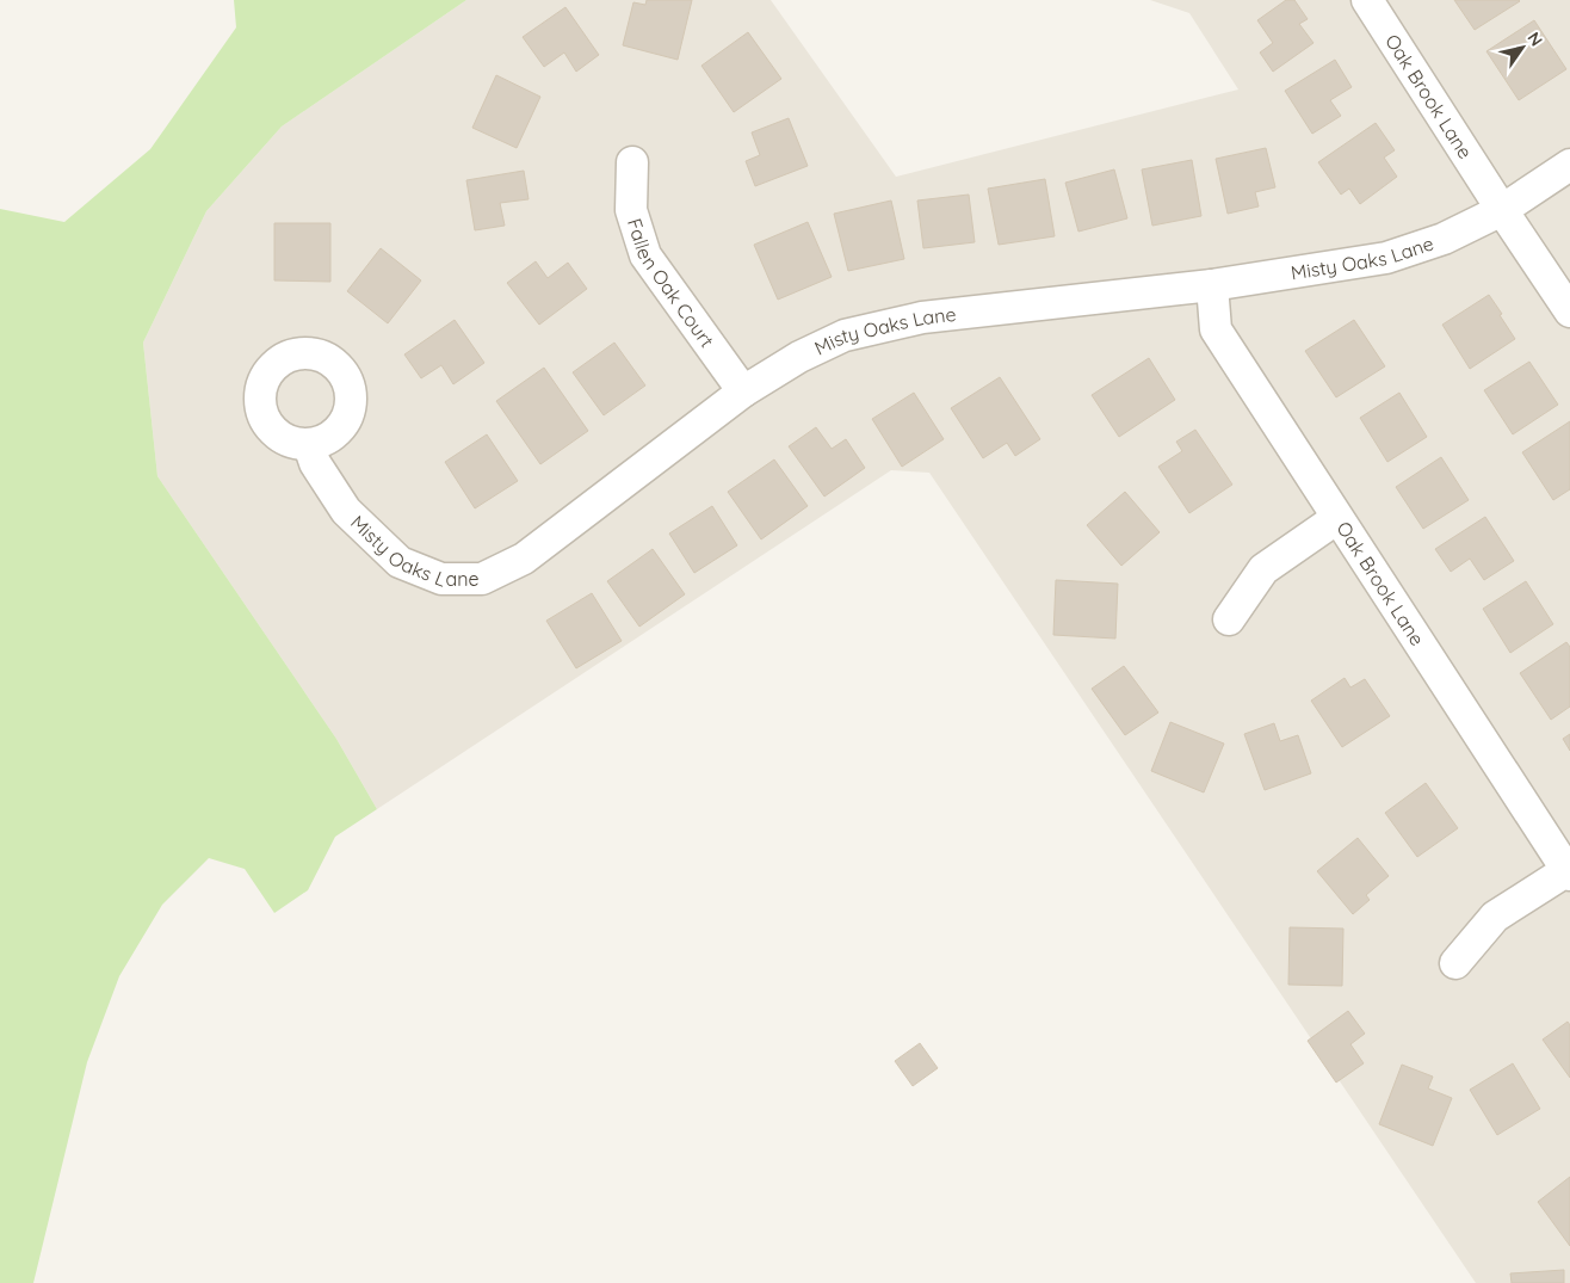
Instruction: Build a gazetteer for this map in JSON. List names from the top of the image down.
{
  "streets": {
    "street": ["Oak Brook Lane", "Misty Oaks Lane", "Fallen Oak Court"]
  },
  "crossings": [
    ["Oak Brook Lane", "Misty Oaks Lane"],
    ["Misty Oaks Lane", "Fallen Oak Court"]
  ],
  "north": "top right"
}
